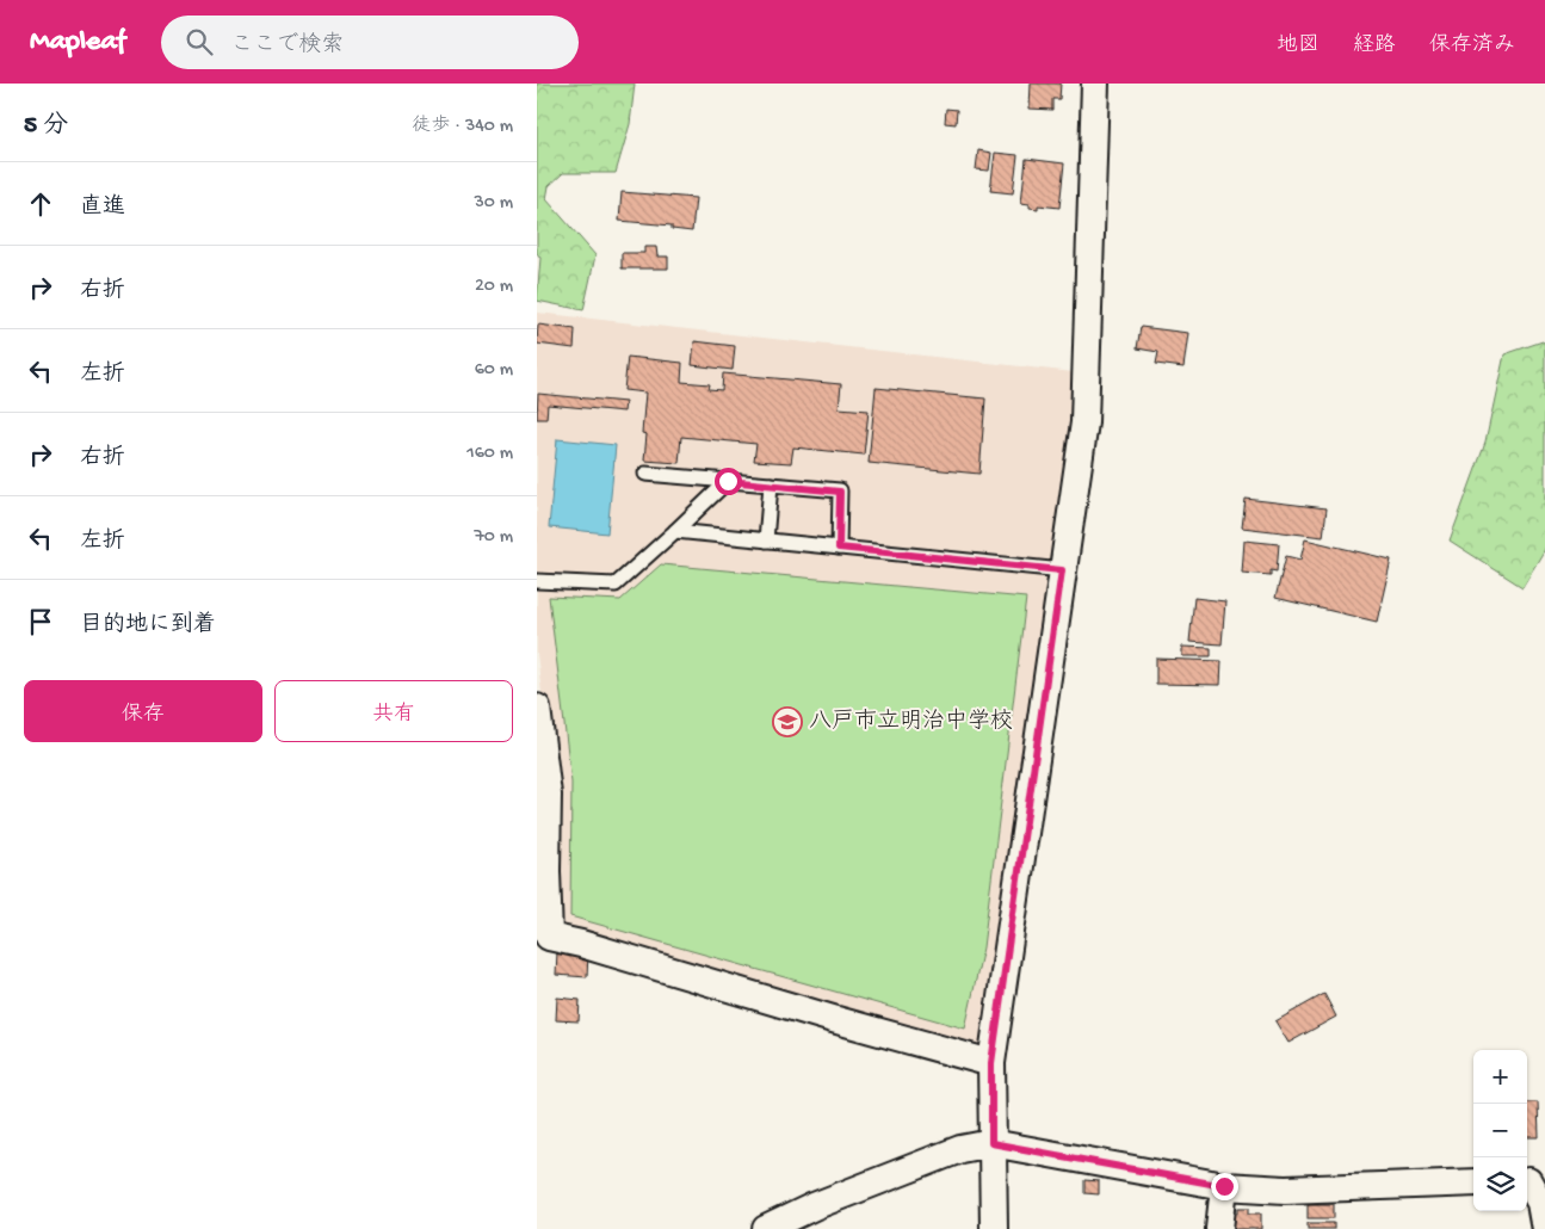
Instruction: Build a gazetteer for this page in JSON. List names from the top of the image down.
{
  "places": {
    "school or university": ["八戸市立明治中学校"]
  },
  "page": {
    "header": "Mapleaf",
    "search": "ここで検索",
    "nav": ["地図", "経路", "保存済み"],
    "heading": ["5 分", "徒歩 · 340 m"],
    "list": [
      ["直進", "30 m"],
      ["右折", "20 m"],
      ["左折", "60 m"],
      ["右折", "160 m"],
      ["左折", "70 m"],
      "目的地に到着"
    ],
    "buttons": ["保存", "共有"],
    "map_buttons": ["+", "−"]
  }
}
